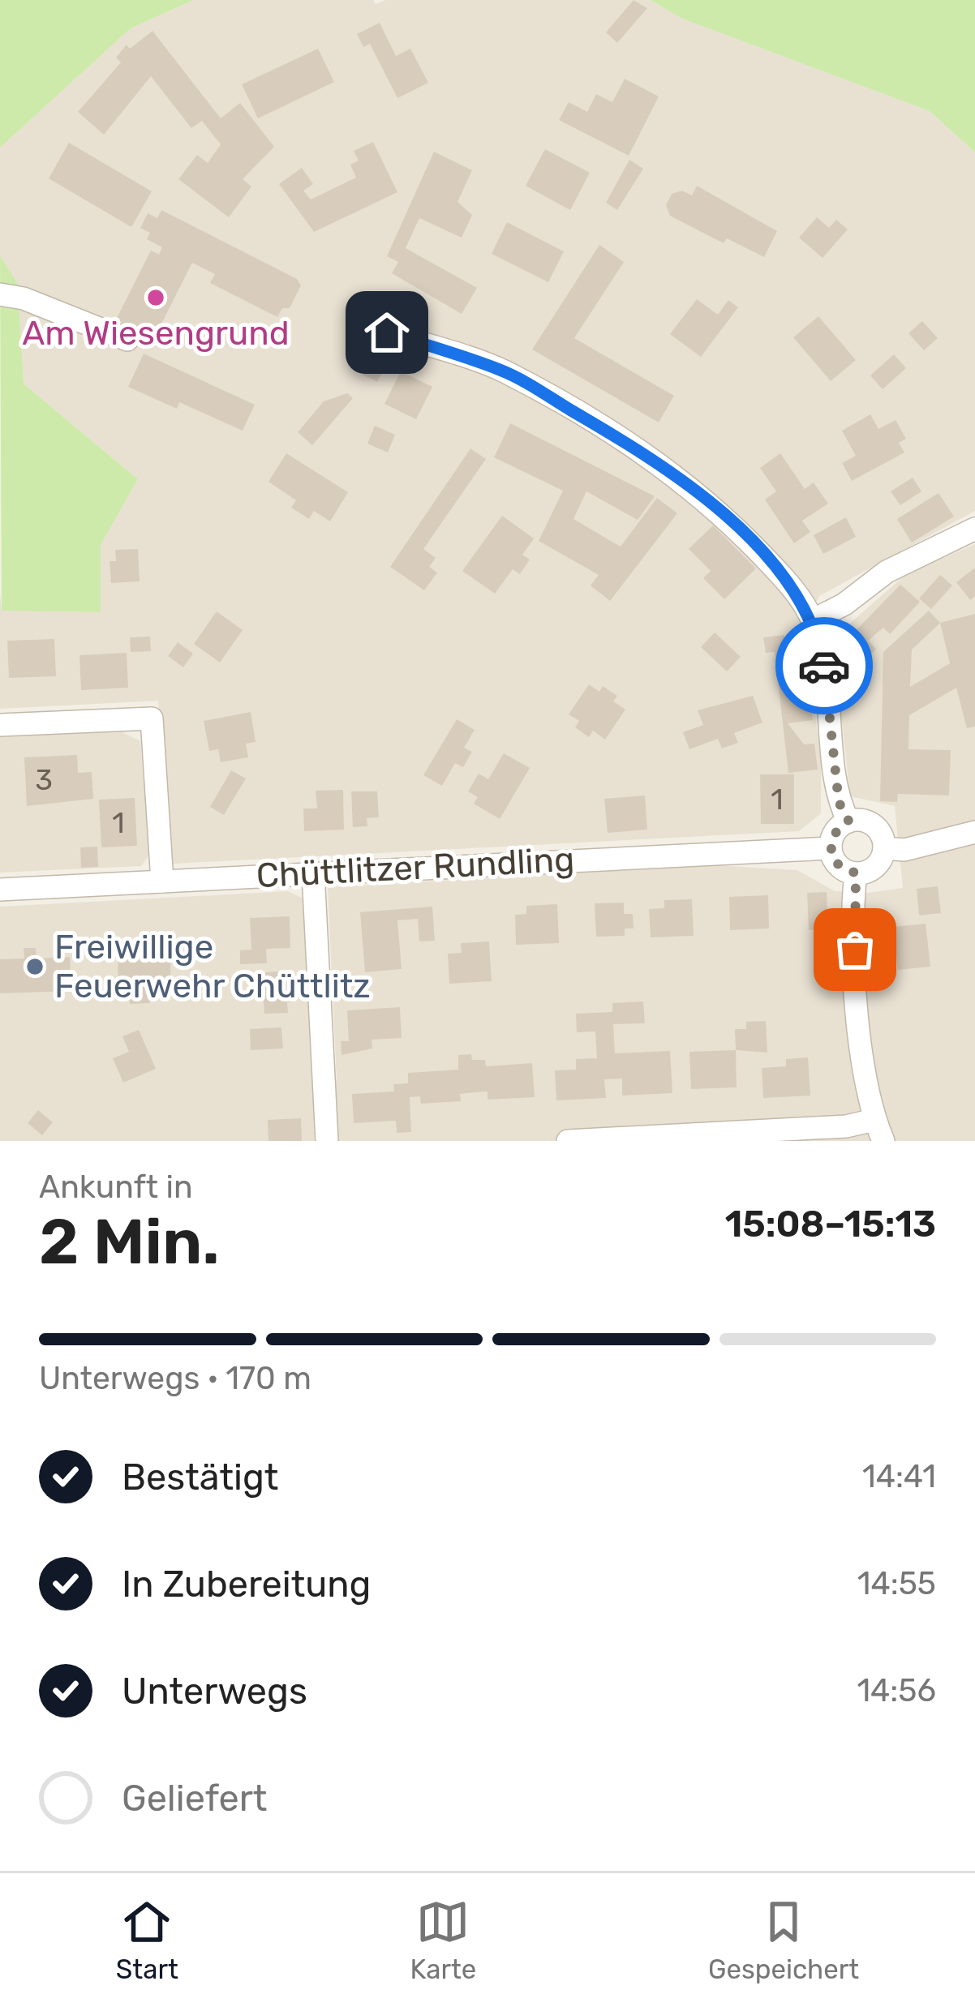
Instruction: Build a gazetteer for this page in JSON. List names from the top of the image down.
{
  "streets": {
    "street": ["Chüttlitzer Rundling"]
  },
  "places": ["Am Wiesengrund", "Freiwillige Feuerwehr Chüttlitz"],
  "house_numbers": ["3", "1", "1"],
  "page": {
    "heading": ["2 Min.", "Ankunft in", "15:08–15:13"],
    "bar": "Unterwegs · 170 m",
    "list": [
      ["Bestätigt", "14:41"],
      ["In Zubereitung", "14:55"],
      ["Unterwegs", "14:56"],
      "Geliefert"
    ],
    "tabs": ["Start", "Karte", "Gespeichert"]
  }
}
